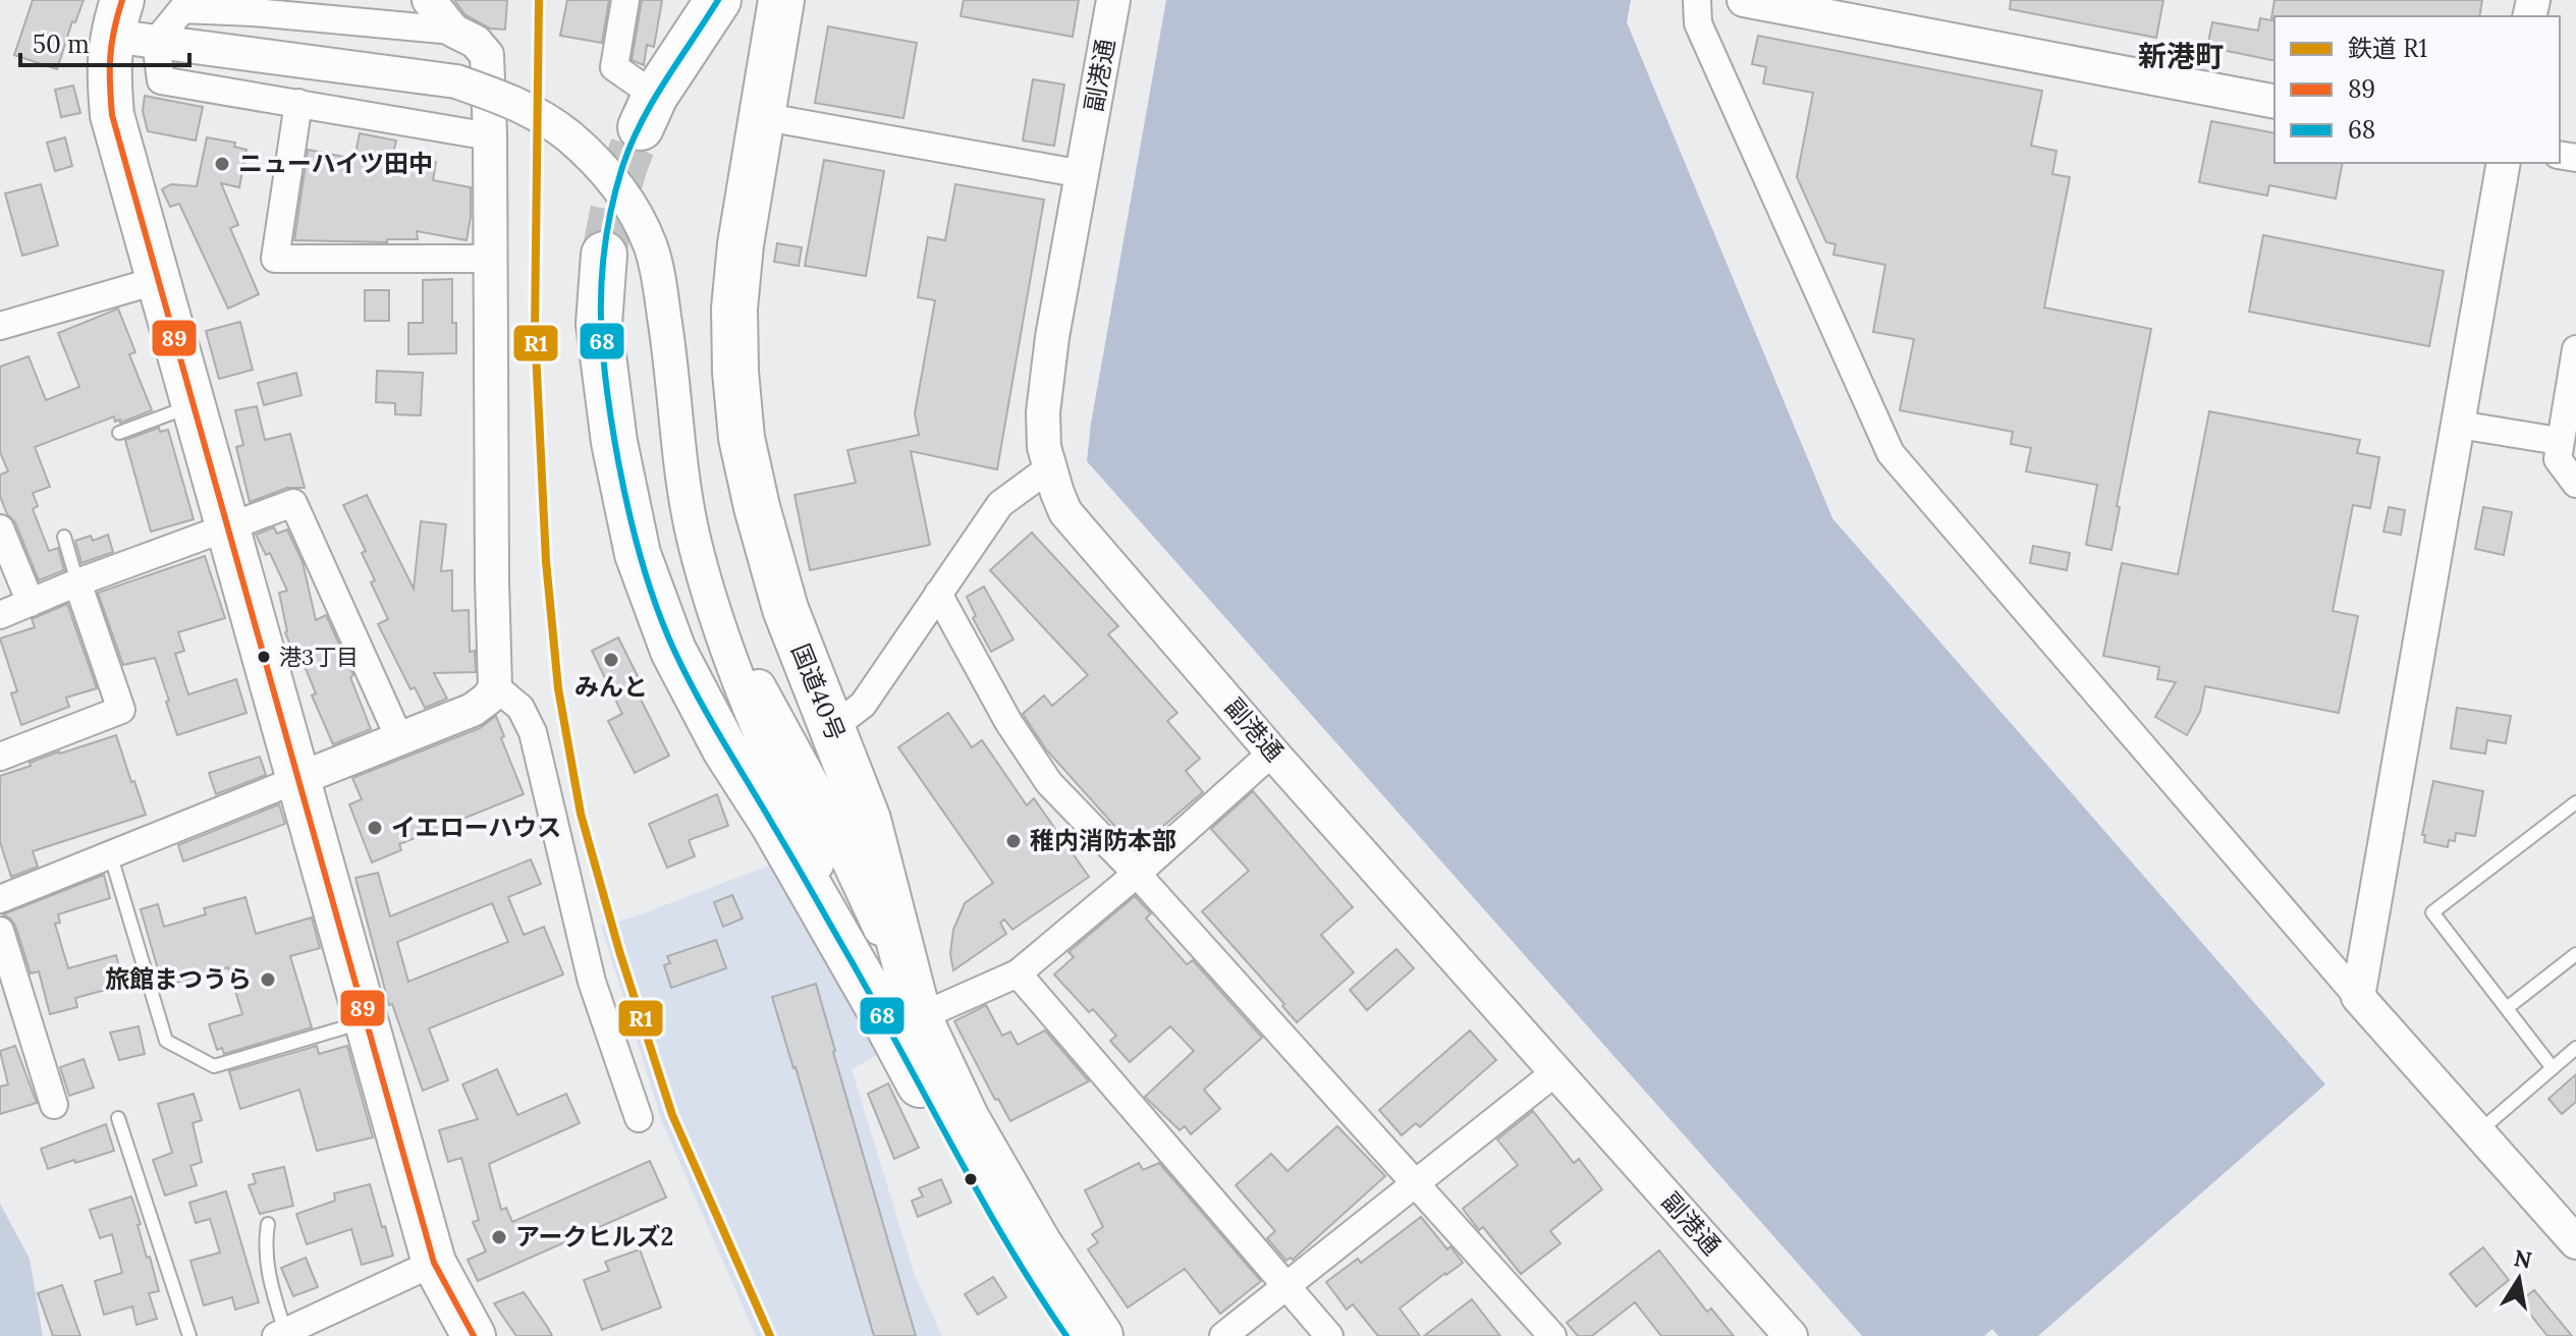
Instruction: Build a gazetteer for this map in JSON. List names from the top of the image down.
{
  "streets": {
    "highway": ["国道40号"],
    "street": ["副港通"]
  },
  "districts": ["新港町"],
  "places": [
    "ニューハイツ田中",
    "港3丁目",
    "みんと",
    "イエローハウス",
    "稚内消防本部",
    "旅館まつうら",
    "アークヒルズ2"
  ],
  "lines": ["rail line R1", "transit line 89", "transit line 68"],
  "legend": ["鉄道 R1", "89", "68"],
  "scale_bar": "50 m",
  "north": "top"
}
